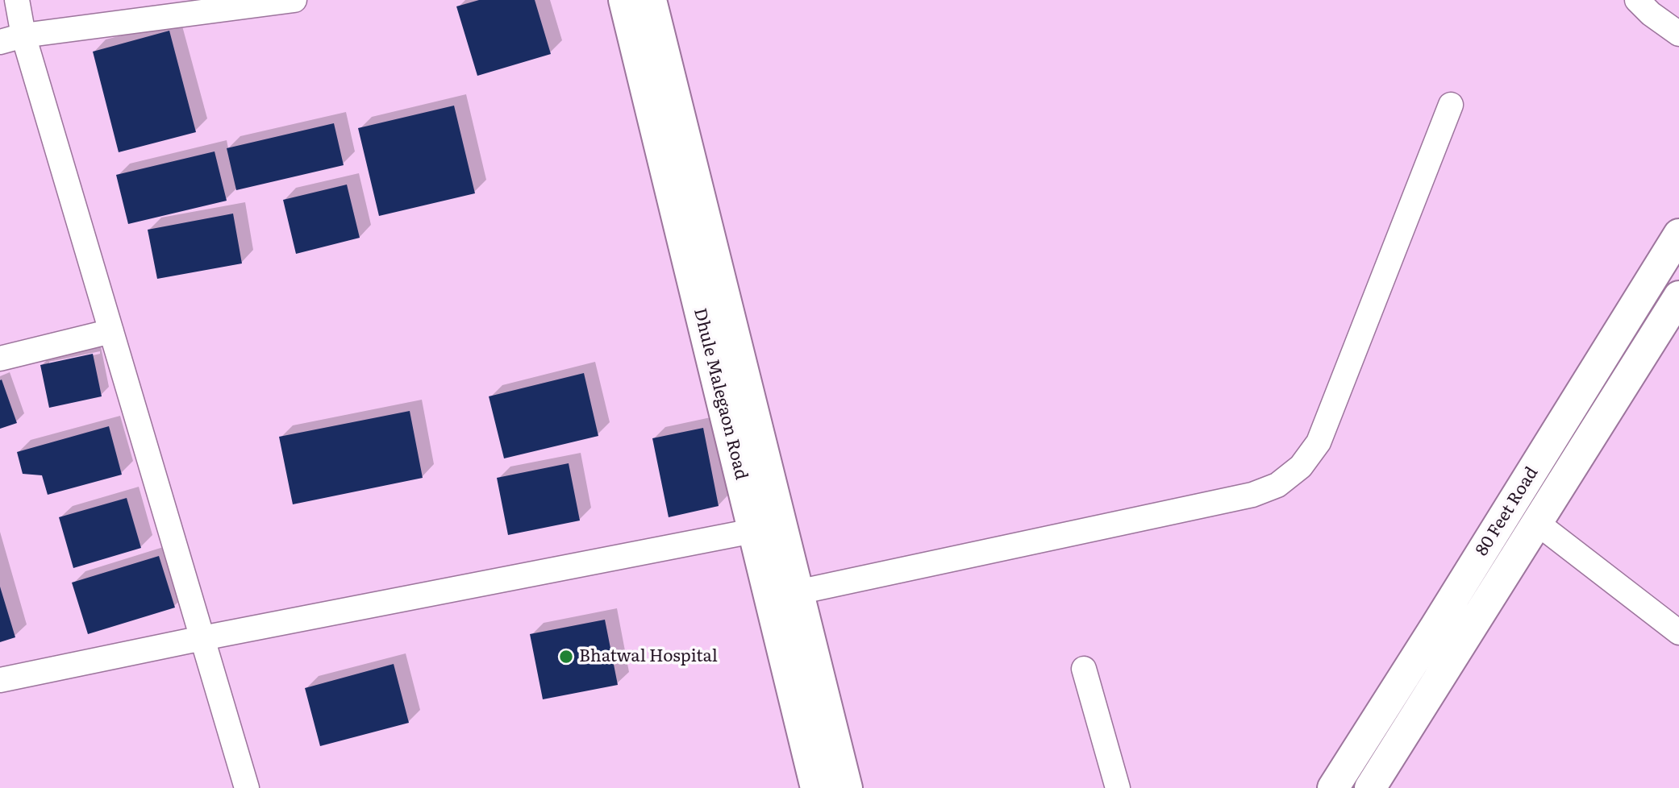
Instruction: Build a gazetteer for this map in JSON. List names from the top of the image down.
{
  "streets": {
    "main road": ["Dhule Malegaon Road", "80 Feet Road"]
  },
  "places": ["Bhatwal Hospital"]
}
